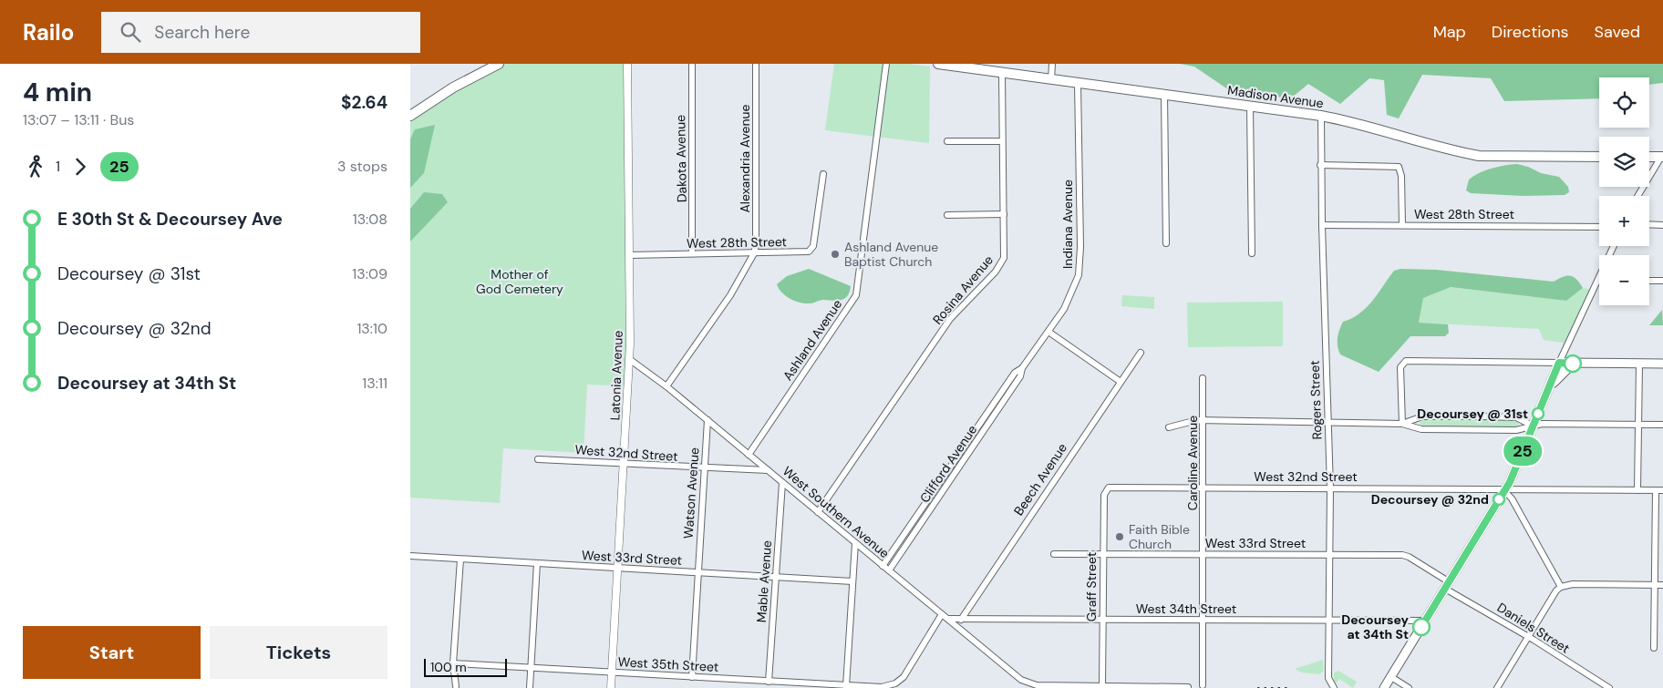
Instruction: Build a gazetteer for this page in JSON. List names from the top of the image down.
{
  "streets": {
    "main road": ["Madison Avenue"],
    "street": [
      "Dakota Avenue",
      "Alexandria Avenue",
      "West 28th Street",
      "Indiana Avenue",
      "Rosina Avenue",
      "Ashland Avenue",
      "Latonia Avenue",
      "Rogers Street",
      "West 32nd Street",
      "Caroline Avenue",
      "Clifford Avenue",
      "Beech Avenue",
      "Watson Avenue",
      "West Southern Avenue",
      "West 33rd Street",
      "Mable Avenue",
      "Graff Street",
      "West 34th Street",
      "Daniels Street",
      "West 35th Street"
    ]
  },
  "crossings": [
    ["Madison Avenue", "Indiana Avenue"],
    ["Madison Avenue", "Rosina Avenue"],
    ["Madison Avenue", "Rogers Street"],
    ["Dakota Avenue", "West 28th Street"],
    ["Alexandria Avenue", "West 28th Street"],
    ["West 28th Street", "Latonia Avenue"],
    ["West 28th Street", "Rogers Street"],
    ["Indiana Avenue", "Clifford Avenue"],
    ["Rosina Avenue", "West Southern Avenue"],
    ["Ashland Avenue", "West Southern Avenue"],
    ["Latonia Avenue", "West 32nd Street"],
    ["Latonia Avenue", "West Southern Avenue"],
    ["Latonia Avenue", "West 33rd Street"],
    ["Latonia Avenue", "West 35th Street"],
    ["Rogers Street", "West 32nd Street"],
    ["Rogers Street", "West 33rd Street"],
    ["Rogers Street", "West 34th Street"],
    ["West 32nd Street", "Caroline Avenue"],
    ["West 32nd Street", "Watson Avenue"],
    ["West 32nd Street", "West Southern Avenue"],
    ["West 32nd Street", "Graff Street"],
    ["Caroline Avenue", "West 33rd Street"],
    ["Caroline Avenue", "West 34th Street"],
    ["Clifford Avenue", "West Southern Avenue"],
    ["Beech Avenue", "West 34th Street"],
    ["Watson Avenue", "West Southern Avenue"],
    ["Watson Avenue", "West 33rd Street"],
    ["Watson Avenue", "West 35th Street"],
    ["West Southern Avenue", "Mable Avenue"],
    ["West Southern Avenue", "Graff Street"],
    ["West Southern Avenue", "West 34th Street"],
    ["West 33rd Street", "Mable Avenue"],
    ["West 33rd Street", "Graff Street"],
    ["West 33rd Street", "Daniels Street"],
    ["Mable Avenue", "West 35th Street"],
    ["Graff Street", "West 34th Street"]
  ],
  "parks": ["Mother of God Cemetery"],
  "places": [
    "Ashland Avenue Baptist Church",
    "Decoursey @ 31st",
    "Decoursey @ 32nd",
    "Faith Bible Church",
    "Decoursey at 34th St"
  ],
  "lines": ["bus line 25"],
  "scale_bar": "100 m",
  "page": {
    "header": "Railo",
    "search": "Search here",
    "nav": ["Map", "Directions", "Saved"],
    "heading": ["4 min", "13:07 – 13:11 · Bus", "$2.64"],
    "on_map": "25",
    "map_buttons": ["+", "−"],
    "legs": ["1", "25", "3 stops"],
    "list": [
      {
        "name": "E 30th St & Decoursey Ave",
        "value": "13:08"
      },
      {
        "name": "Decoursey @ 31st",
        "value": "13:09"
      },
      {
        "name": "Decoursey @ 32nd",
        "value": "13:10"
      },
      {
        "name": "Decoursey at 34th St",
        "value": "13:11"
      }
    ],
    "buttons": ["Start", "Tickets"],
    "scale": "100 m"
  }
}
